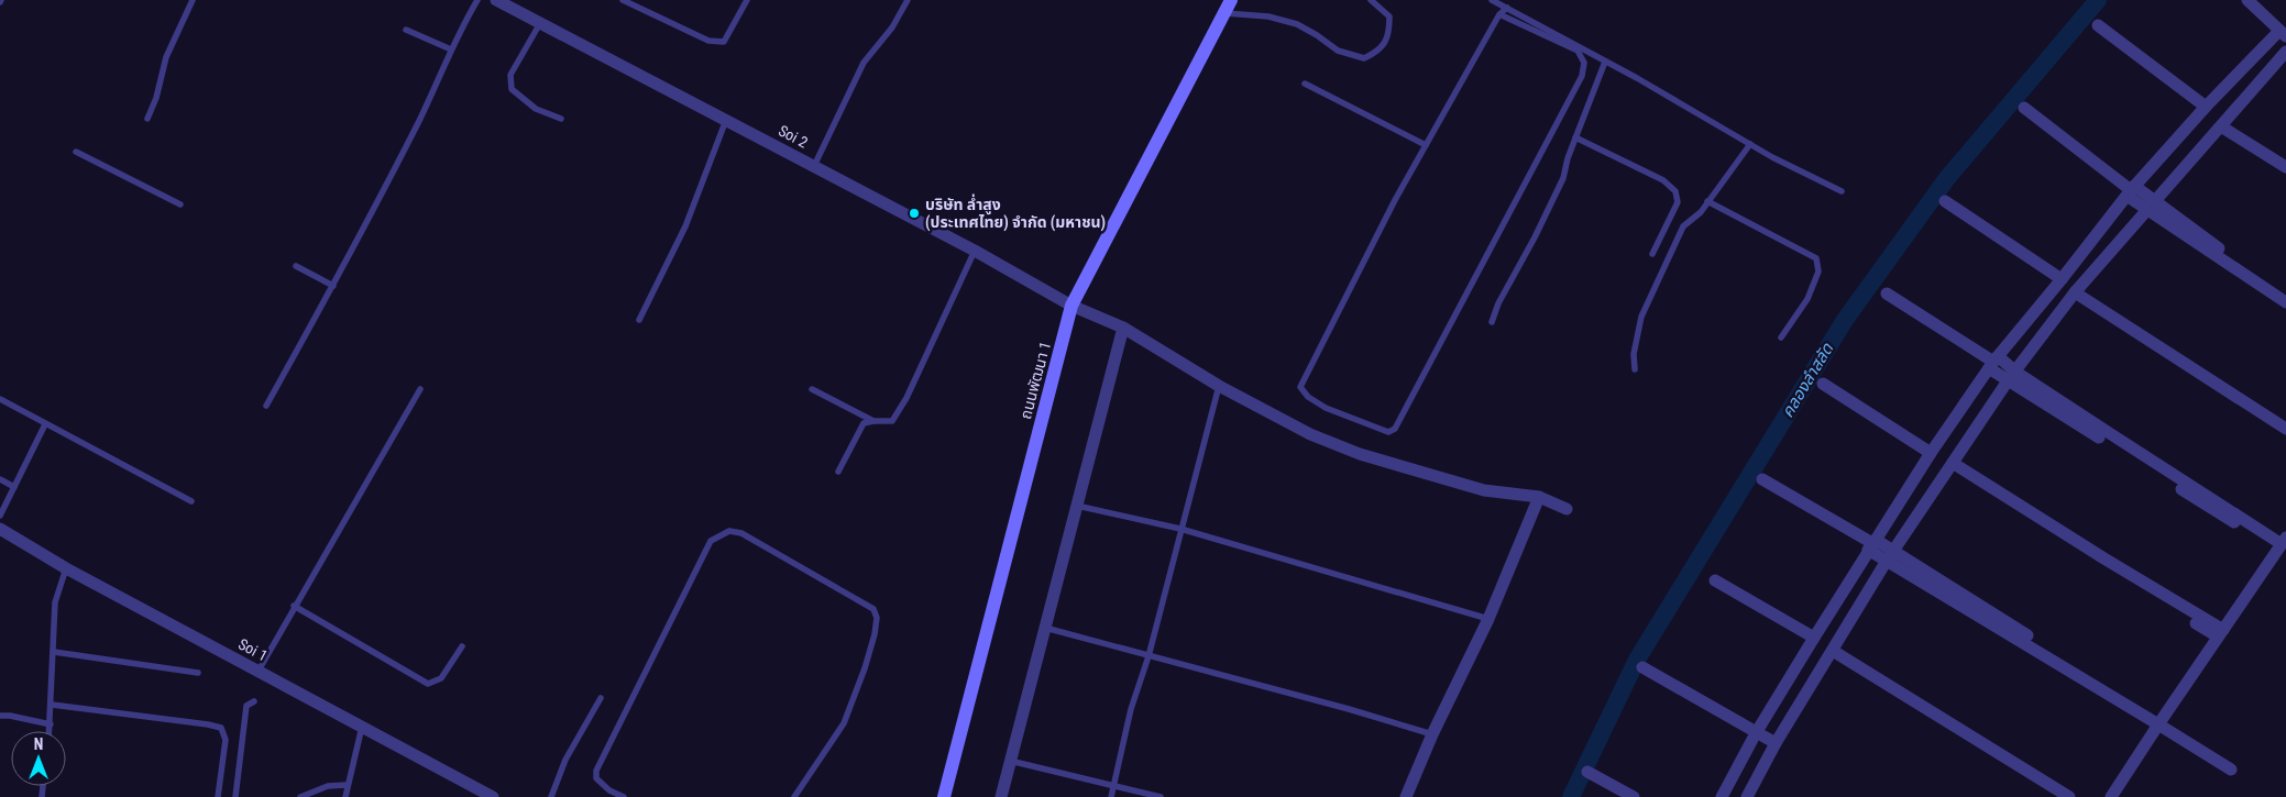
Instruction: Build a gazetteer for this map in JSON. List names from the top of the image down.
{
  "streets": {
    "main road": ["ถนนพัฒนา 1"],
    "street": ["Soi 2", "Soi 1"]
  },
  "crossings": [
    ["Soi 2", "ถนนพัฒนา 1"]
  ],
  "water": ["คลองลำสลัด"],
  "places": ["บริษัท ล่ำสูง (ประเทศไทย) จำกัด (มหาชน)"],
  "north": "top"
}
